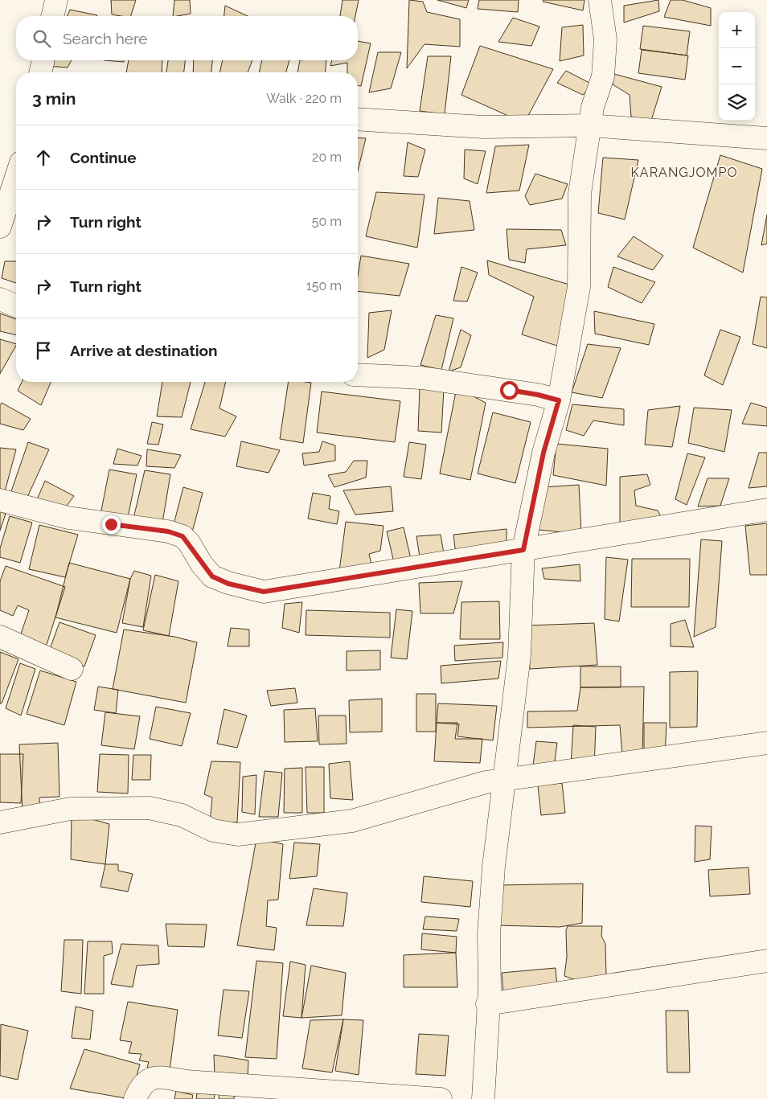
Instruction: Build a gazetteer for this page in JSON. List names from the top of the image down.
{
  "districts": ["KARANGJOMPO"],
  "page": {
    "map_buttons": ["+", "−"],
    "search": "Search here",
    "heading": ["3 min", "Walk · 220 m"],
    "list": [
      ["Continue", "20 m"],
      ["Turn right", "50 m"],
      ["Turn right", "150 m"],
      "Arrive at destination"
    ]
  }
}
